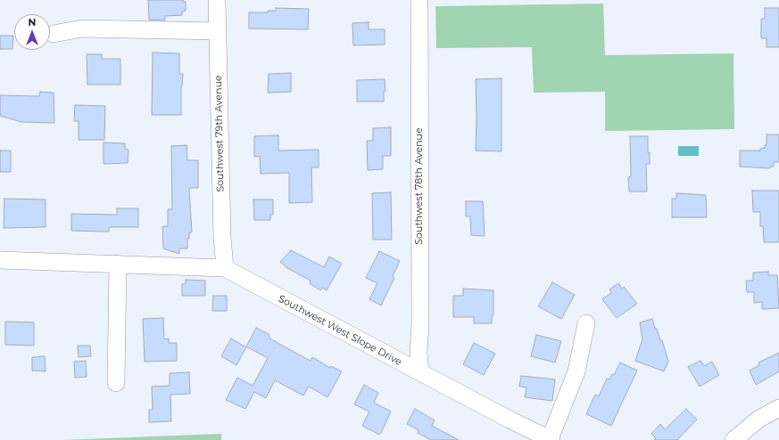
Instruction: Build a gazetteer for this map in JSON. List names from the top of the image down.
{
  "streets": {
    "street": ["Southwest 79th Avenue", "Southwest 78th Avenue", "Southwest West Slope Drive"]
  },
  "crossings": [
    ["Southwest 79th Avenue", "Southwest West Slope Drive"],
    ["Southwest 78th Avenue", "Southwest West Slope Drive"]
  ],
  "north": "top"
}
